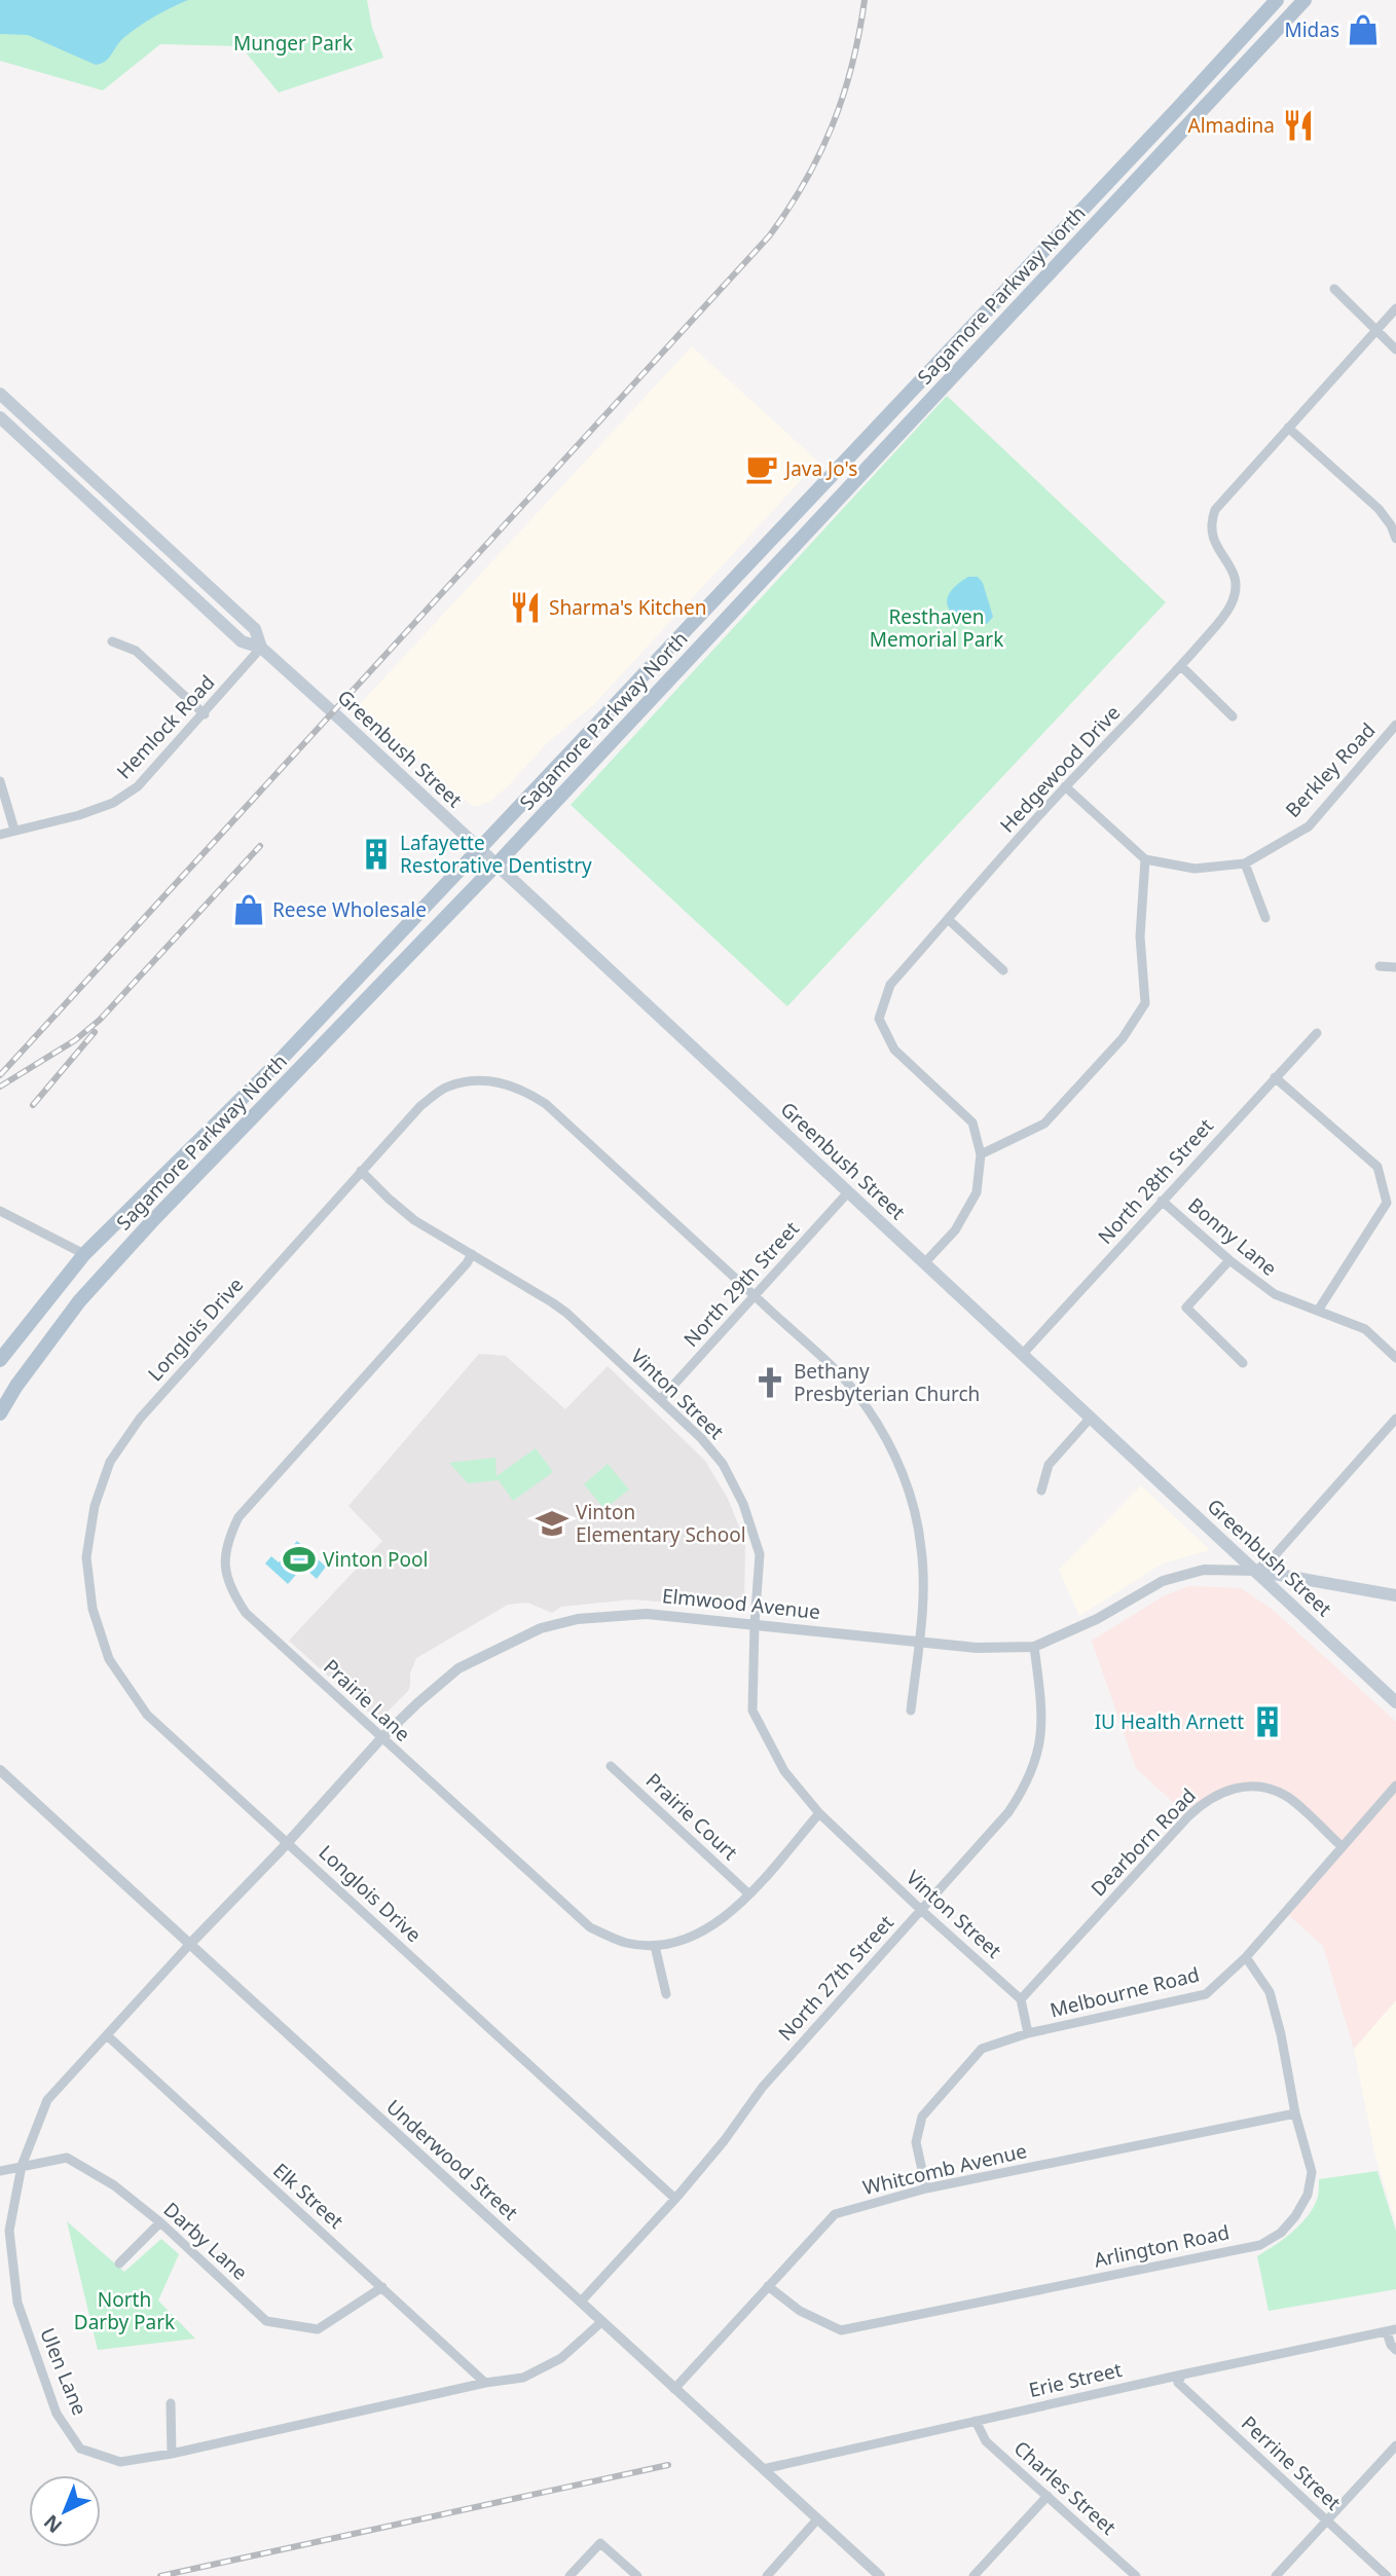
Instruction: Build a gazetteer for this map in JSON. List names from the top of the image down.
{
  "streets": {
    "main road": ["Sagamore Parkway North", "Greenbush Street", "Elmwood Avenue"],
    "street": [
      "Hemlock Road",
      "Hedgewood Drive",
      "Berkley Road",
      "North 28th Street",
      "Bonny Lane",
      "North 29th Street",
      "Longlois Drive",
      "Vinton Street",
      "Prairie Lane",
      "Prairie Court",
      "Dearborn Road",
      "North 27th Street",
      "Melbourne Road",
      "Underwood Street",
      "Whitcomb Avenue",
      "Elk Street",
      "Darby Lane",
      "Arlington Road",
      "Ulen Lane",
      "Erie Street",
      "Perrine Street",
      "Charles Street"
    ]
  },
  "crossings": [
    ["Sagamore Parkway North", "Greenbush Street"],
    ["Hemlock Road", "Greenbush Street"],
    ["Greenbush Street", "Hedgewood Drive"],
    ["Greenbush Street", "North 28th Street"],
    ["Greenbush Street", "North 29th Street"],
    ["Greenbush Street", "Elmwood Avenue"],
    ["North 28th Street", "Bonny Lane"],
    ["North 29th Street", "Longlois Drive"],
    ["North 29th Street", "Vinton Street"],
    ["Longlois Drive", "Vinton Street"],
    ["Longlois Drive", "Elmwood Avenue"],
    ["Longlois Drive", "North 27th Street"],
    ["Vinton Street", "Elmwood Avenue"],
    ["Vinton Street", "Prairie Lane"],
    ["Vinton Street", "Dearborn Road"],
    ["Vinton Street", "North 27th Street"],
    ["Elmwood Avenue", "Prairie Lane"],
    ["Elmwood Avenue", "North 27th Street"],
    ["Elmwood Avenue", "Underwood Street"],
    ["Elmwood Avenue", "Ulen Lane"],
    ["Prairie Lane", "Prairie Court"],
    ["Dearborn Road", "Melbourne Road"],
    ["North 27th Street", "Underwood Street"],
    ["Melbourne Road", "Whitcomb Avenue"],
    ["Melbourne Road", "Arlington Road"],
    ["Underwood Street", "Whitcomb Avenue"],
    ["Underwood Street", "Ulen Lane"],
    ["Underwood Street", "Erie Street"],
    ["Whitcomb Avenue", "Arlington Road"],
    ["Elk Street", "Darby Lane"],
    ["Elk Street", "Ulen Lane"],
    ["Darby Lane", "Ulen Lane"],
    ["Erie Street", "Perrine Street"],
    ["Erie Street", "Charles Street"]
  ],
  "parks": ["Munger Park", "Resthaven Memorial Park", "North Darby Park"],
  "places": {
    "shop": ["Midas", "Reese Wholesale"],
    "restaurant": ["Almadina", "Sharma's Kitchen"],
    "cafe": ["Java Jo's"],
    "building": ["Lafayette Restorative Dentistry", "IU Health Arnett"],
    "church": ["Bethany Presbyterian Church"],
    "school or university": ["Vinton Elementary School"],
    "sports": ["Vinton Pool"]
  },
  "north": "bottom left"
}
